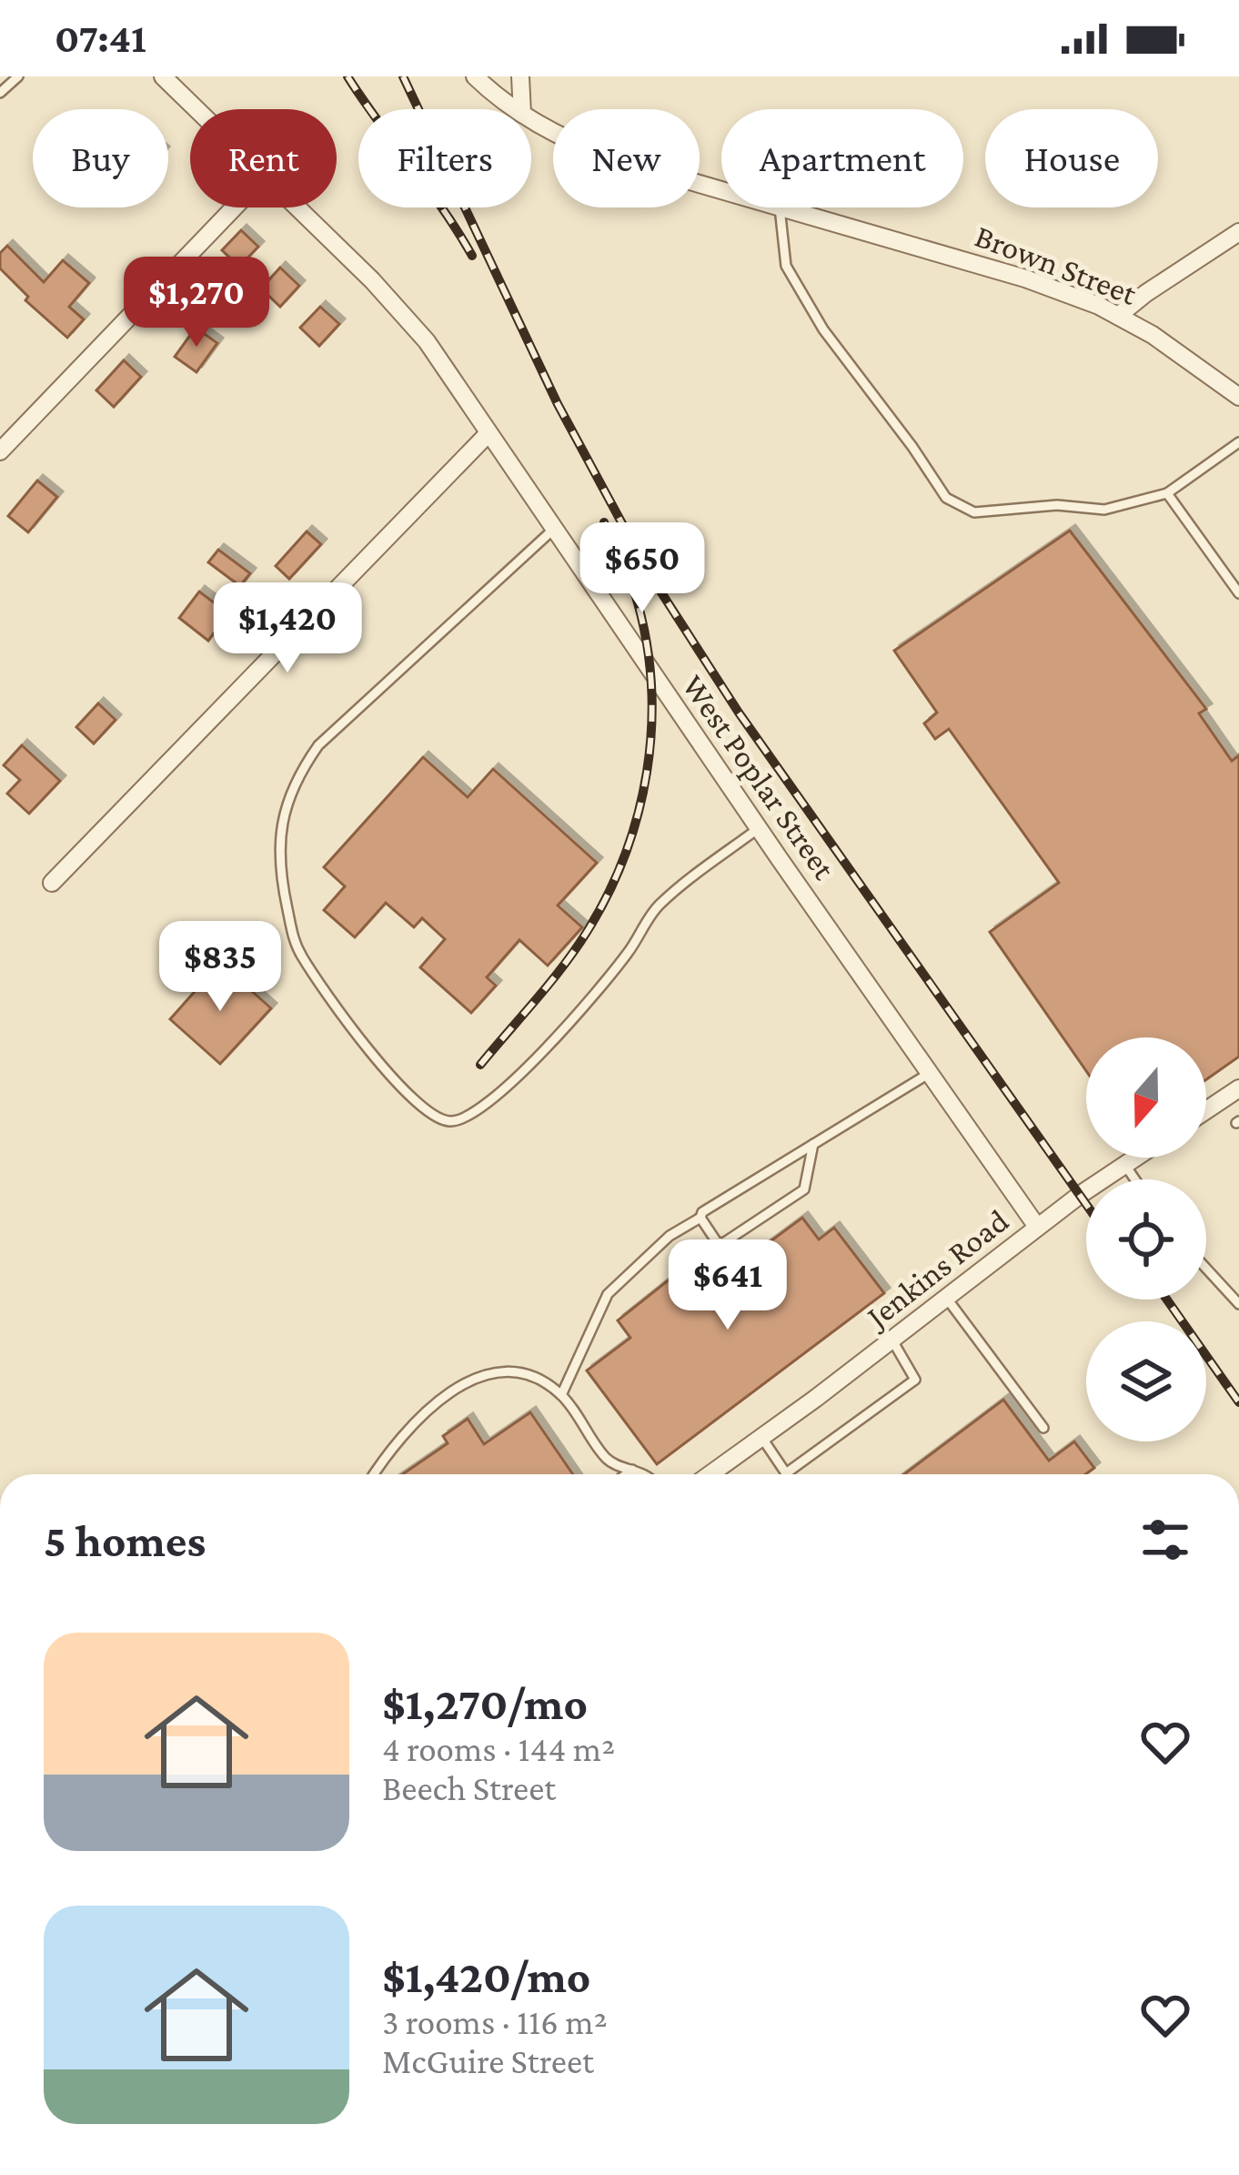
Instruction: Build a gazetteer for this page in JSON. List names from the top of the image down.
{
  "streets": {
    "street": ["Brown Street", "West Poplar Street", "Jenkins Road"]
  },
  "crossings": [
    ["West Poplar Street", "Jenkins Road"]
  ],
  "north": "bottom",
  "page": {
    "status": "07:41",
    "chip": [
      "Buy",
      "Rent",
      "Filters",
      "New",
      "Apartment",
      "House"
    ],
    "price": [
      "$1,270",
      "$650",
      "$1,420",
      "$835",
      "$641"
    ],
    "heading": "5 homes",
    "list": [
      {
        "name": "$1,270/mo",
        "note": "4 rooms · 144 m² · Beech Street"
      },
      {
        "name": "$1,420/mo",
        "note": "3 rooms · 116 m² · McGuire Street"
      }
    ]
  }
}
